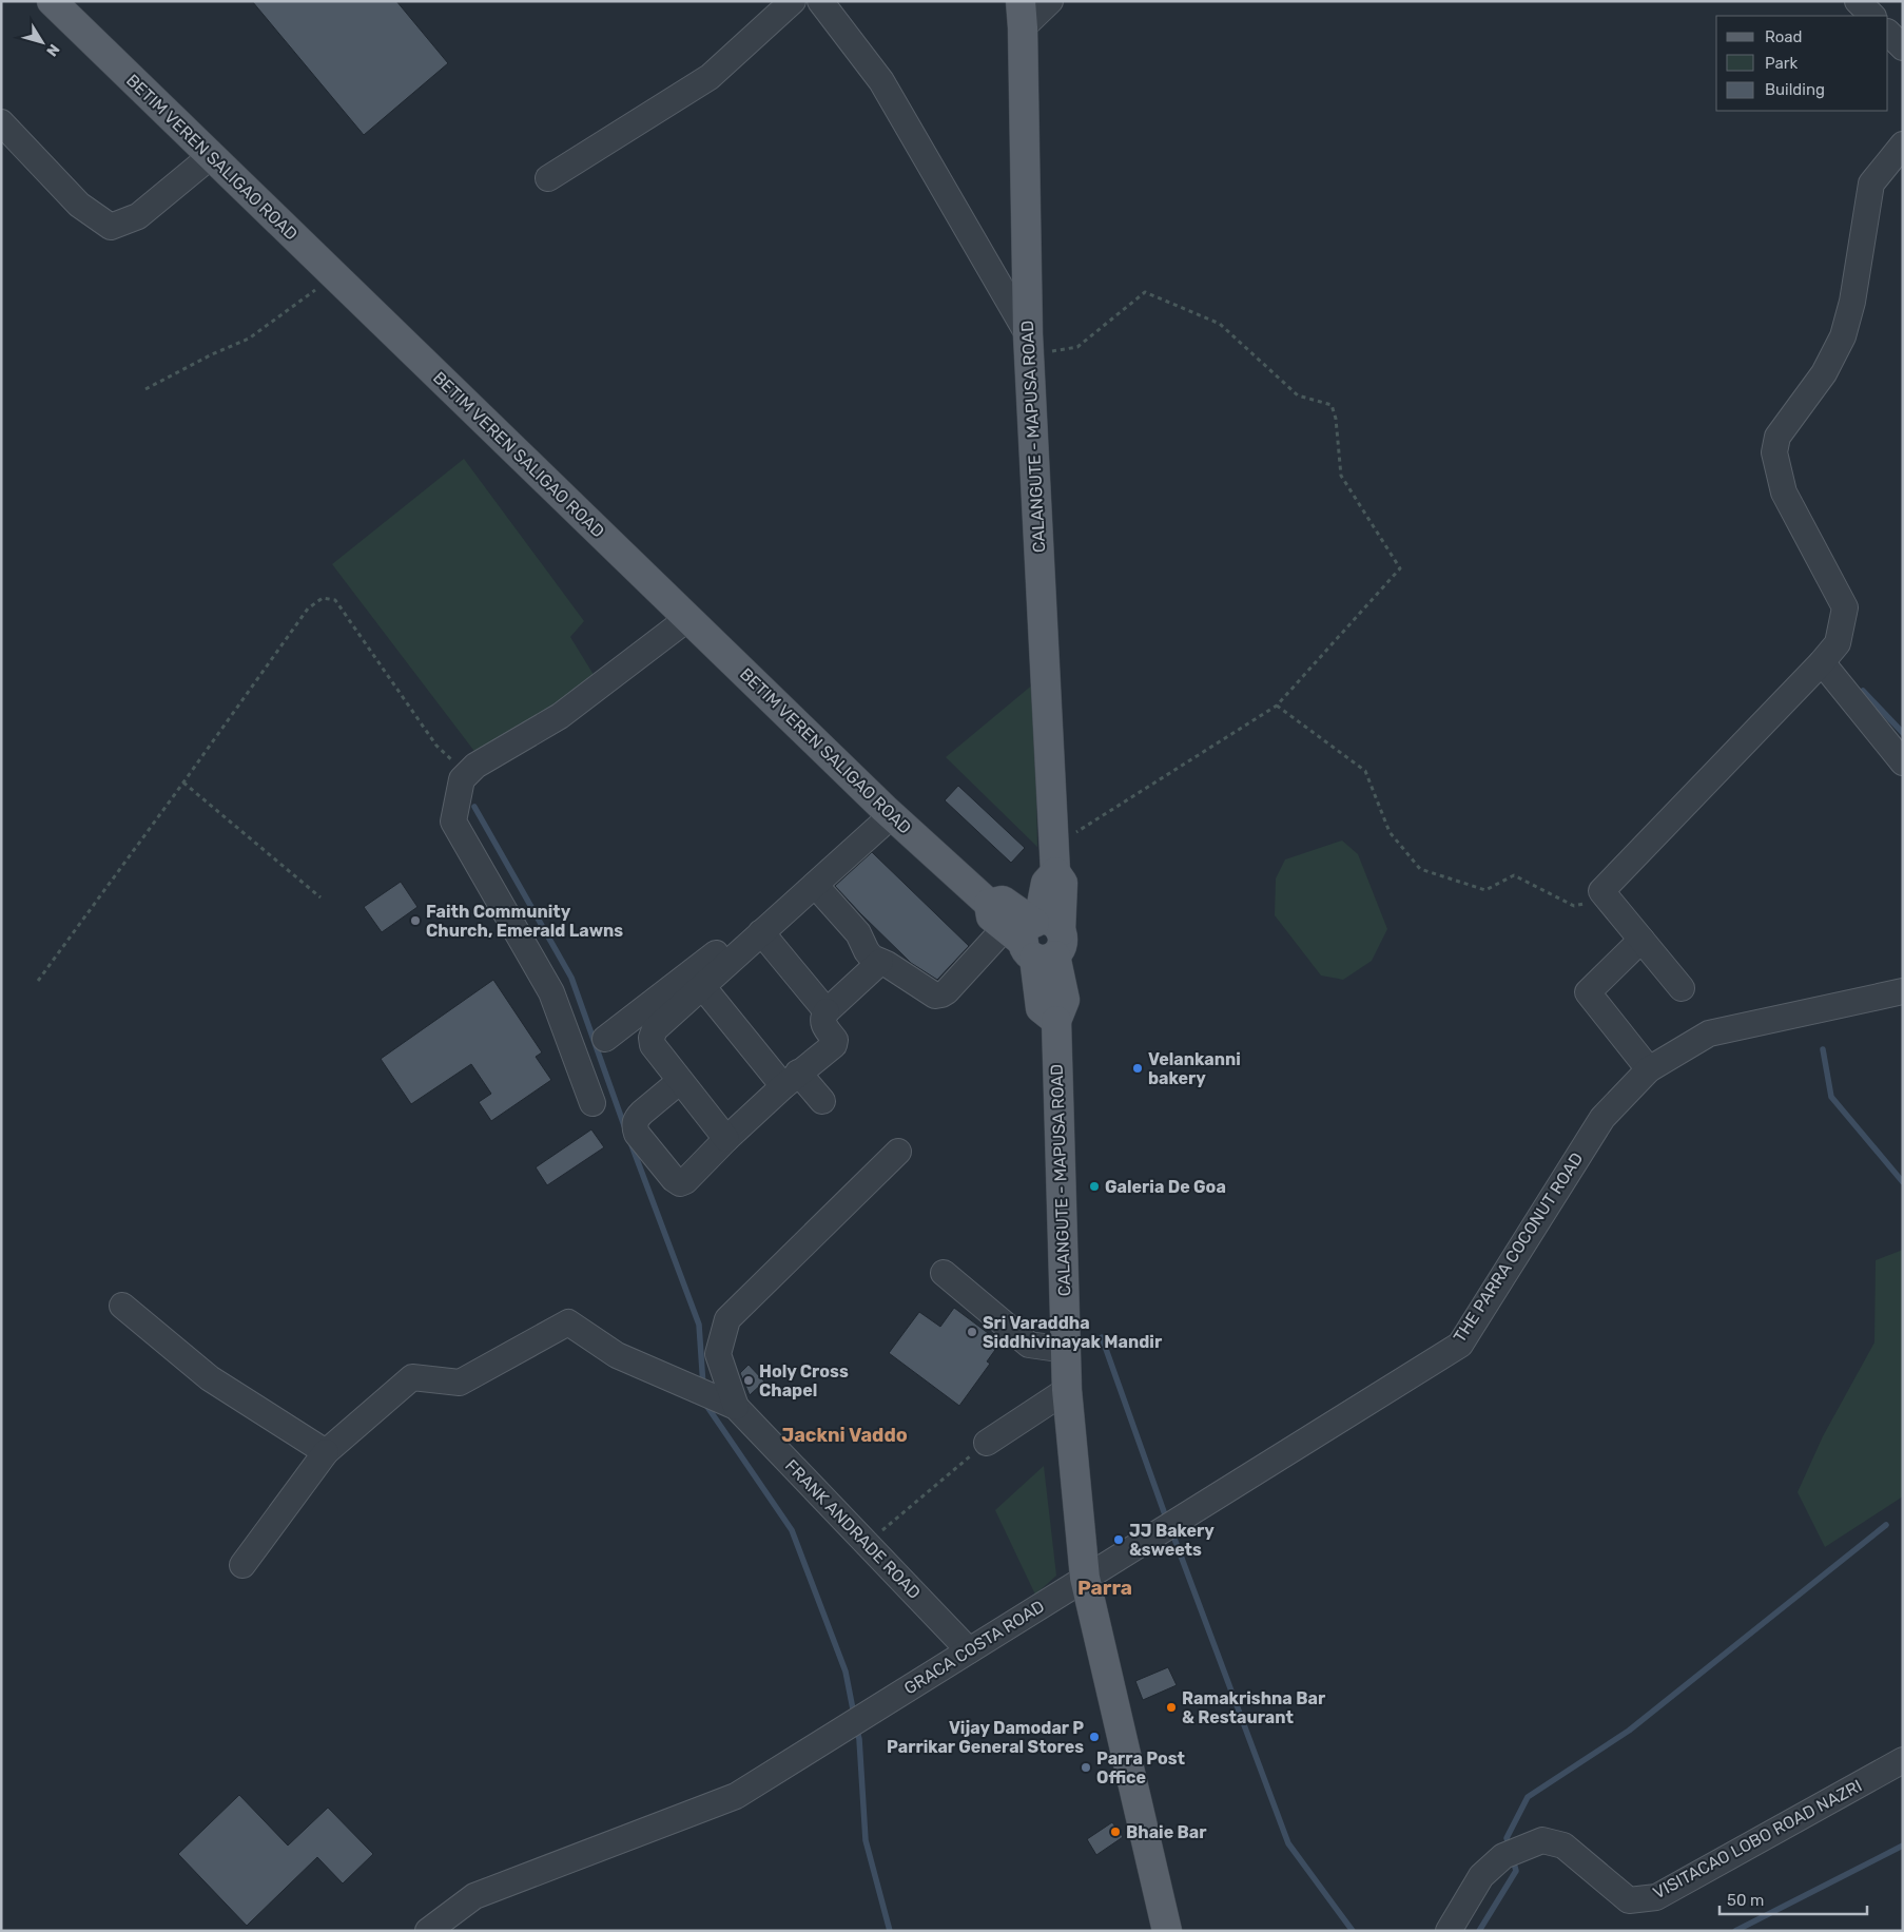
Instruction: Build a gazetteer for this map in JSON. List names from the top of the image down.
{
  "streets": {
    "main road": ["BETIM VEREN SALIGAO ROAD", "CALANGUTE - MAPUSA ROAD"],
    "street": [
      "THE PARRA COCONUT ROAD",
      "FRANK ANDRADE ROAD",
      "GRACA COSTA ROAD",
      "VISITACAO LOBO ROAD NAZRI"
    ]
  },
  "crossings": [
    ["BETIM VEREN SALIGAO ROAD", "CALANGUTE - MAPUSA ROAD"],
    ["CALANGUTE - MAPUSA ROAD", "THE PARRA COCONUT ROAD"],
    ["CALANGUTE - MAPUSA ROAD", "GRACA COSTA ROAD"],
    ["THE PARRA COCONUT ROAD", "GRACA COSTA ROAD"],
    ["FRANK ANDRADE ROAD", "GRACA COSTA ROAD"]
  ],
  "districts": ["Jackni Vaddo", "Parra"],
  "places": [
    "Faith Community Church, Emerald Lawns",
    "Velankanni bakery",
    "Galeria De Goa",
    "Sri Varaddha Siddhivinayak Mandir",
    "Holy Cross Chapel",
    "JJ Bakery &sweets",
    "Ramakrishna Bar & Restaurant",
    "Vijay Damodar P Parrikar General Stores",
    "Parra Post Office",
    "Bhaie Bar"
  ],
  "legend": ["Road", "Park", "Building"],
  "scale_bar": "50 m",
  "north": "bottom right"
}
